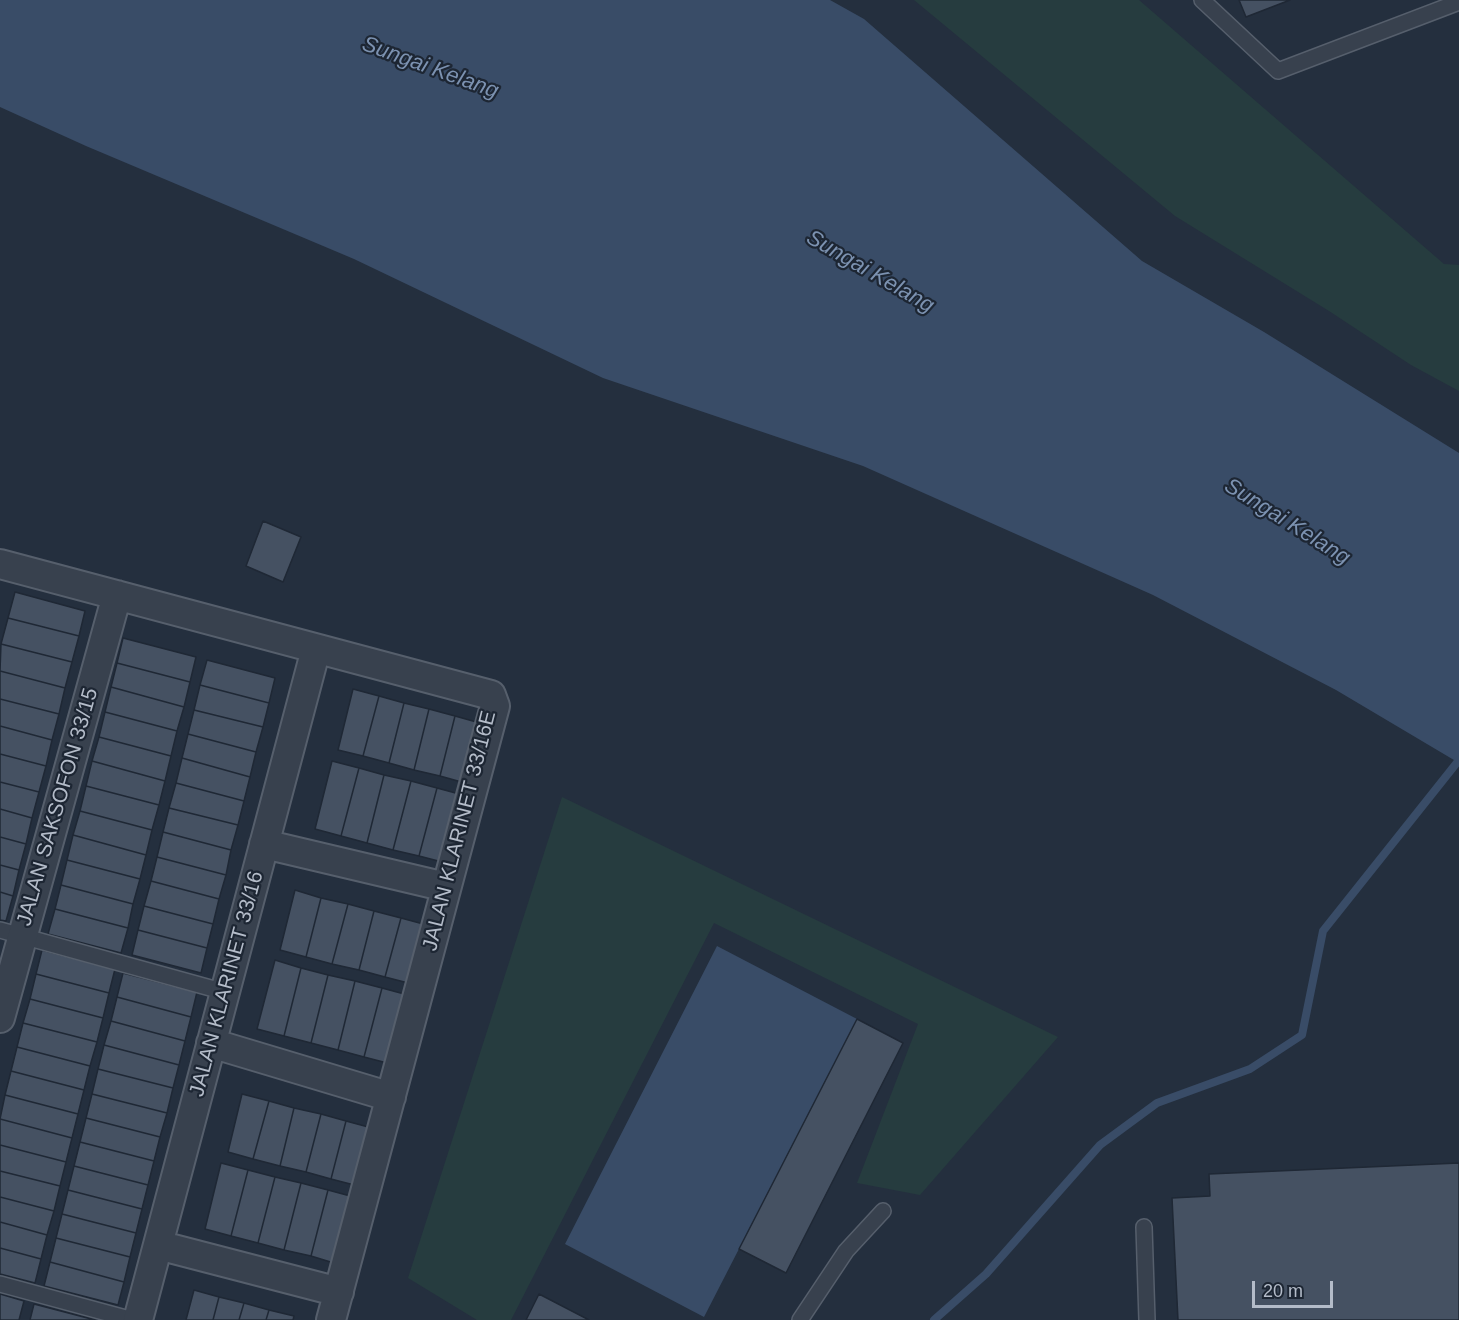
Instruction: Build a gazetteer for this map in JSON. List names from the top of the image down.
{
  "streets": {
    "street": ["JALAN SAKSOFON 33/15", "JALAN KLARINET 33/16E", "JALAN KLARINET 33/16"]
  },
  "crossings": [
    ["JALAN SAKSOFON 33/15", "JALAN KLARINET 33/16E"],
    ["JALAN KLARINET 33/16E", "JALAN KLARINET 33/16"]
  ],
  "water": ["Sungai Kelang"],
  "scale_bar": "20 m"
}
